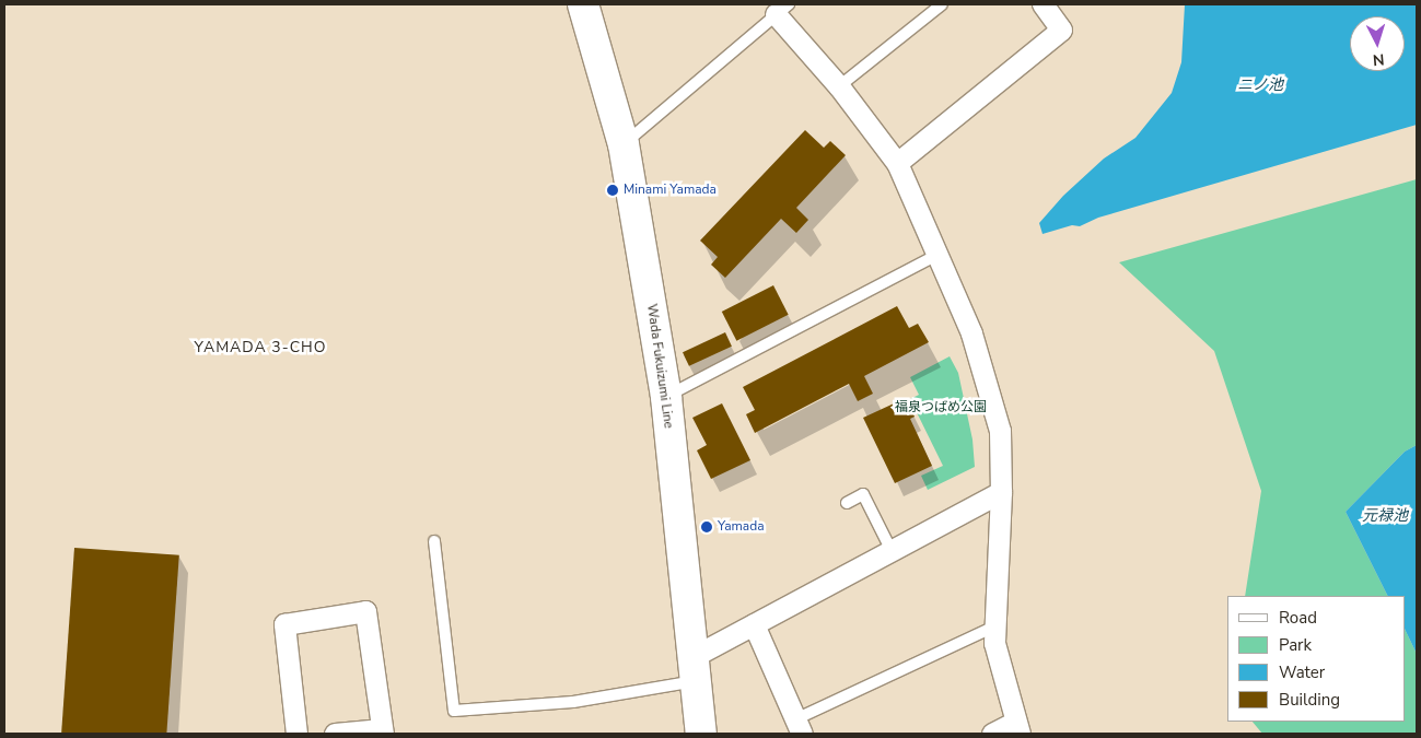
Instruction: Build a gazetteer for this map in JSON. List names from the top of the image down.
{
  "streets": {
    "main road": ["Wada Fukuizumi Line"]
  },
  "districts": ["YAMADA 3-CHO"],
  "water": ["ニノ池", "元禄池"],
  "parks": ["福泉つばめ公園"],
  "places": ["Minami Yamada", "Yamada"],
  "legend": [
    "Road",
    "Park",
    "Water",
    "Building"
  ],
  "north": "bottom"
}
